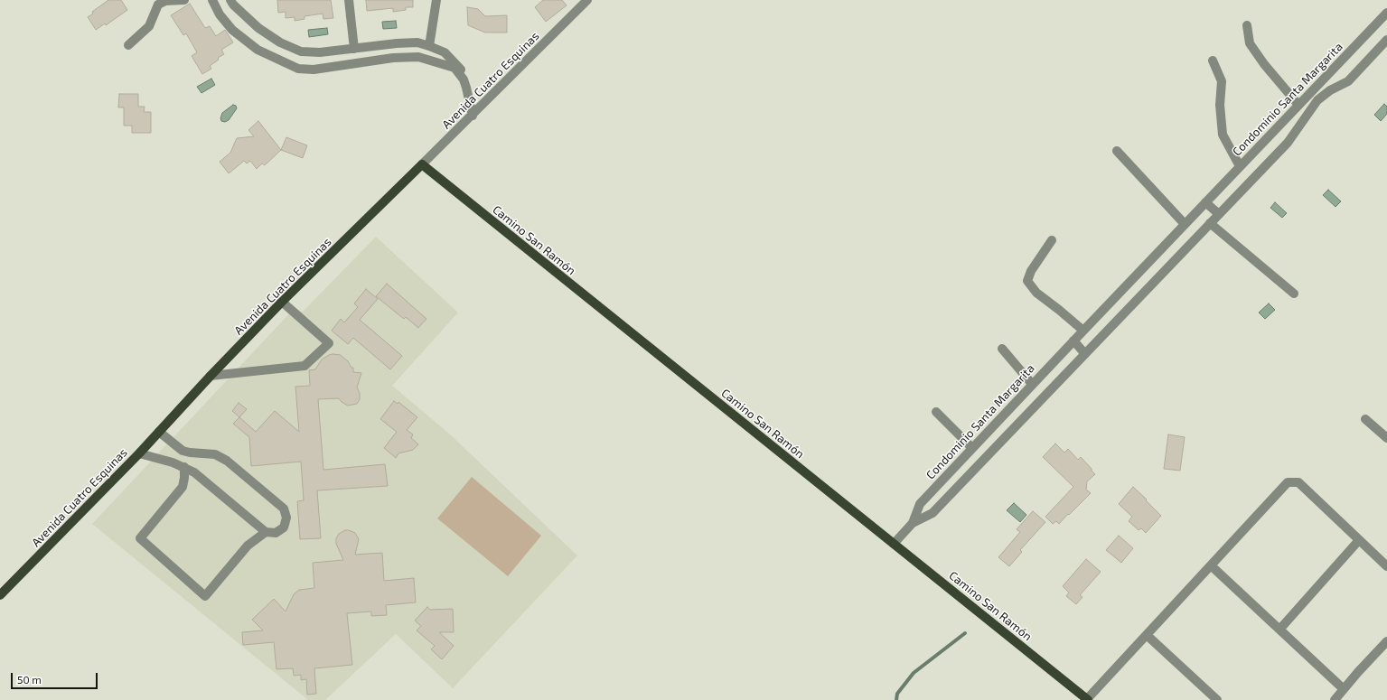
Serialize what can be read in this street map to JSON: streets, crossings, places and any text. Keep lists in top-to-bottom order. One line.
{"streets":{"main road":["Avenida Cuatro Esquinas","Camino San Ramón"],"street":["Condominio Santa Margarita"]},"crossings":[["Avenida Cuatro Esquinas","Camino San Ramón"],["Condominio Santa Margarita","Camino San Ramón"]],"scale_bar":"50 m"}
